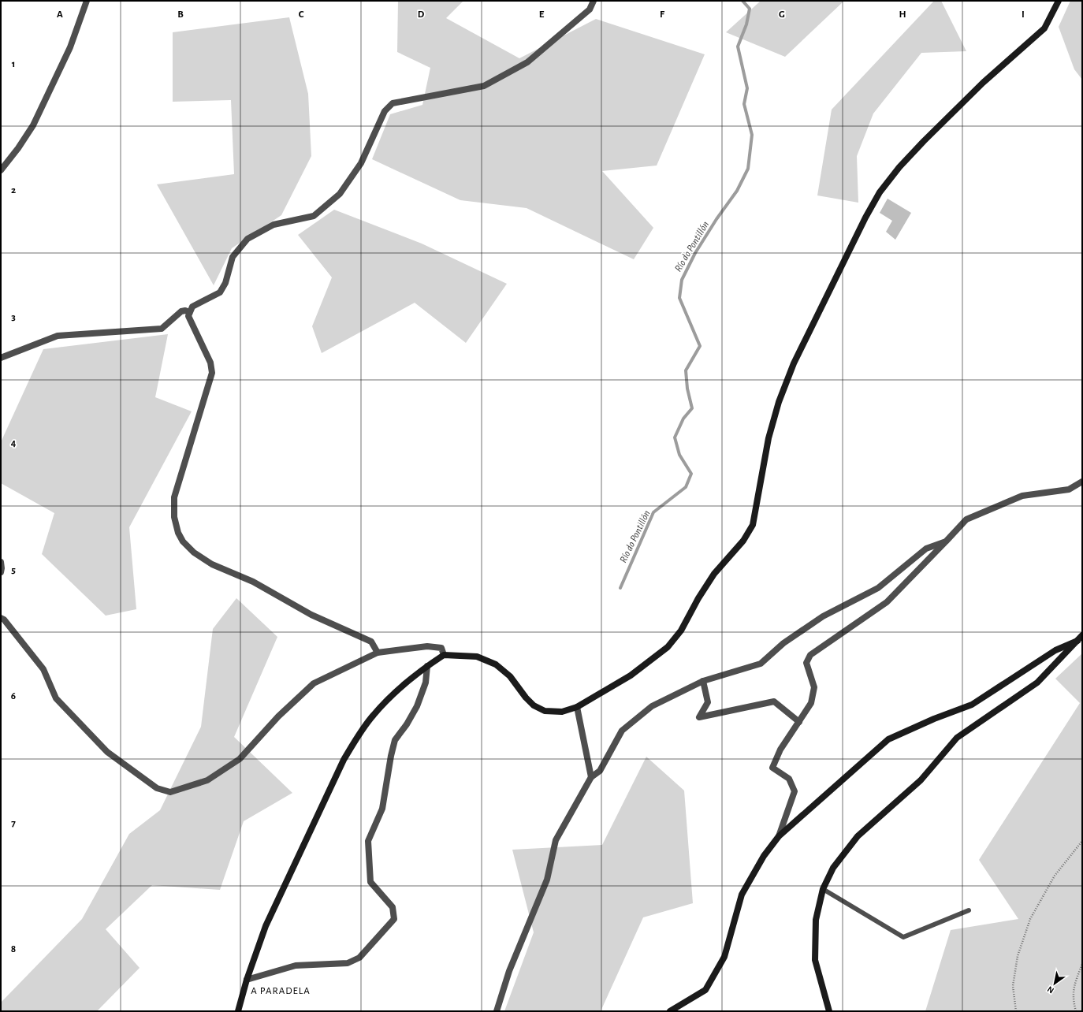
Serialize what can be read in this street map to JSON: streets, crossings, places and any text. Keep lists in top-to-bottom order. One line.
{"districts":["A PARADELA"],"water":["Río do Pontillón"],"north":"bottom left","grid":{"columns":["A","B","C","D","E","F","G","H","I"],"rows":["1","2","3","4","5","6","7","8"]}}
